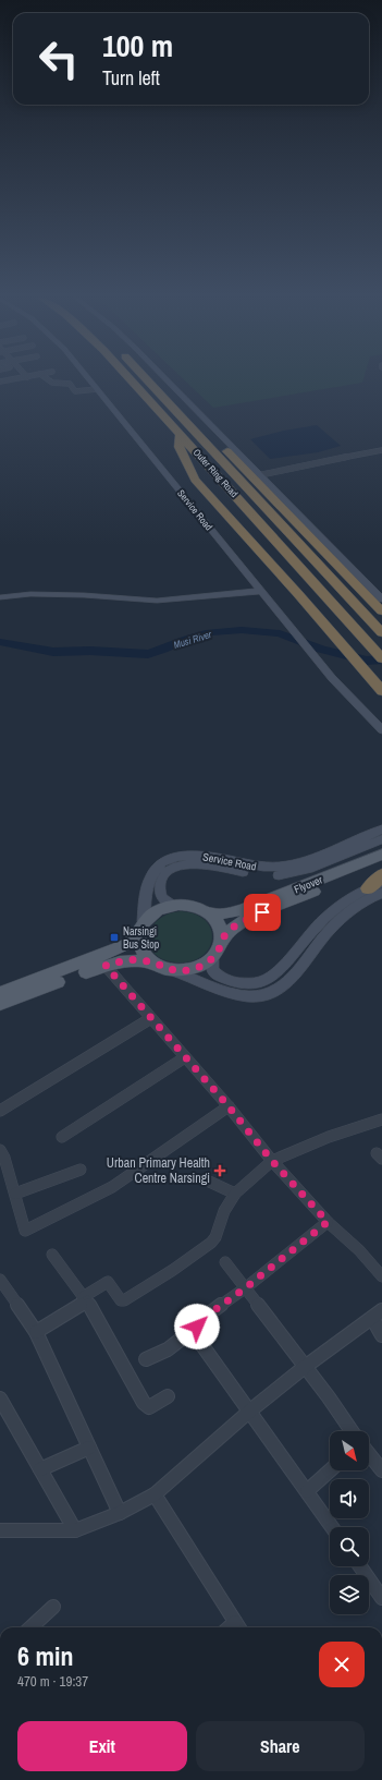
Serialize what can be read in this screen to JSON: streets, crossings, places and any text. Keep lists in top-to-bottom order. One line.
{"streets":{"highway":["Outer Ring Road"],"main road":["Service Road","Flyover"]},"crossings":[["Service Road","Flyover"]],"water":["Musi River"],"places":{"transit":["Narsingi Bus Stop"],"health":["Urban Primary Health Centre Narsingi"]},"north":"bottom right","page":{"turn":["100 m","Turn left"],"heading":["6 min","470 m · 19:37"],"buttons":["Exit","Share"]}}
